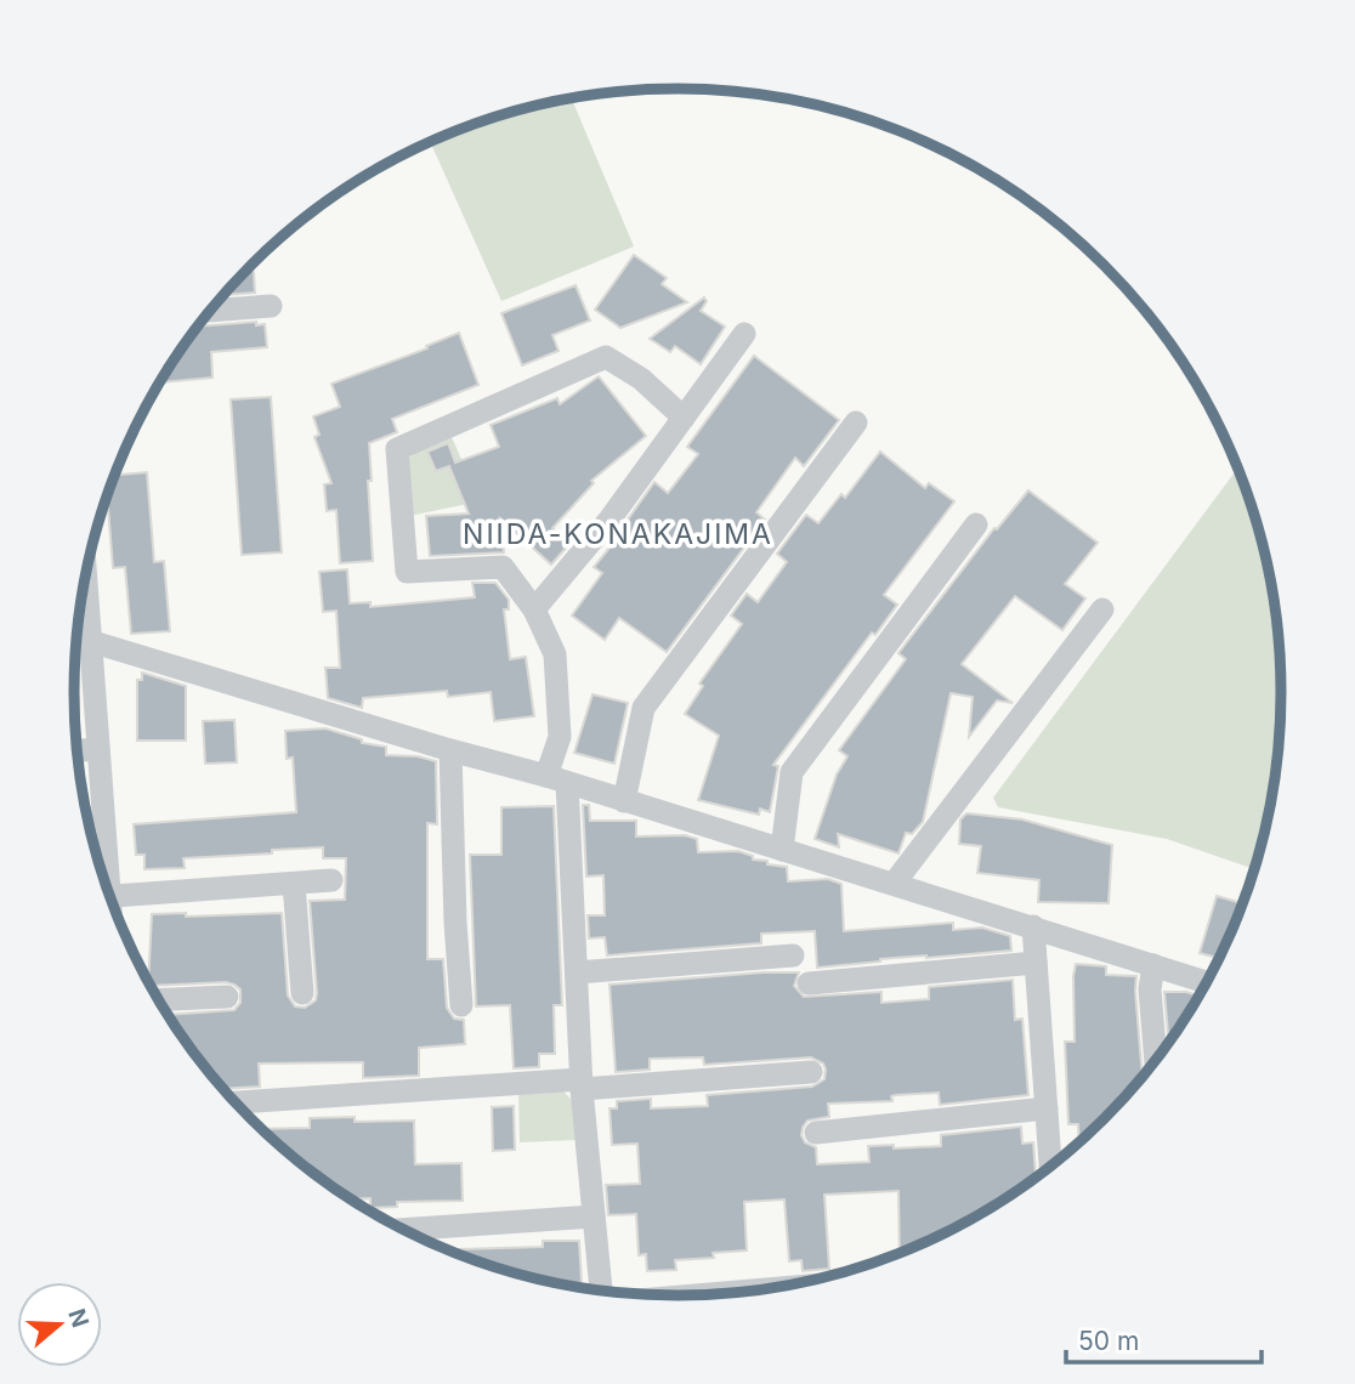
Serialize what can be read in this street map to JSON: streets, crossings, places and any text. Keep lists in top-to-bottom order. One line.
{"districts":["NIIDA-KONAKAJIMA"],"scale_bar":"50 m","north":"right"}
